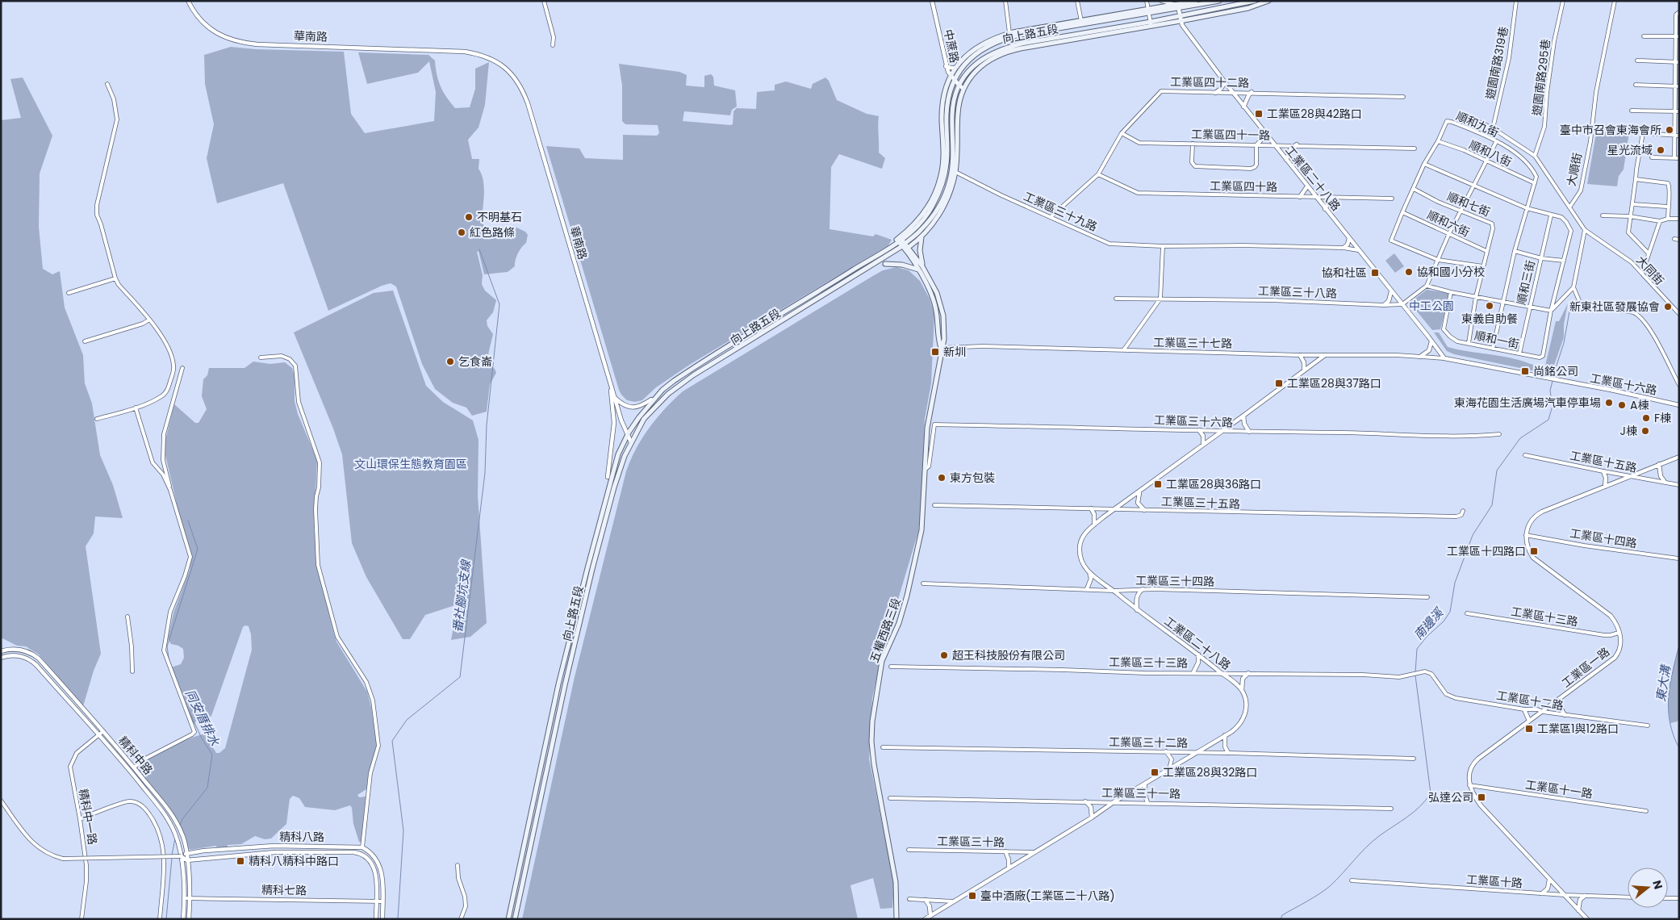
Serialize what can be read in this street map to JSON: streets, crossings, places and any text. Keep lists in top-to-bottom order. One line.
{"streets":{"main road":["向上路五段","五權西路三段"],"street":["華南路","中蔗路","遊園南路319巷","遊園南路295巷","工業區四十二路","順和九街","工業區四十一路","順和八街","大順街","工業區二十八路","工業區四十路","順和七街","工業區三十九路","順和六街","大同街","順和三街","工業區三十八路","順和一街","工業區三十七路","工業區十六路","工業區三十六路","工業區十五路","工業區三十五路","工業區十四路","工業區三十四路","工業區十三路","工業區三十三路","工業區一路","工業區十二路","工業區三十二路","精科中路","工業區十一路","工業區三十一路","精科中一路","精科八路","工業區三十路","工業區十路","精科七路"]},"crossings":[["向上路五段","華南路"],["向上路五段","中蔗路"],["向上路五段","工業區二十八路"],["向上路五段","工業區三十九路"],["向上路五段","五權西路三段"],["工業區四十二路","工業區四十一路"],["工業區四十二路","工業區二十八路"],["工業區四十二路","工業區四十路"],["工業區四十二路","工業區三十九路"],["順和九街","順和八街"],["順和九街","順和七街"],["順和九街","順和六街"],["工業區四十一路","工業區二十八路"],["工業區二十八路","工業區四十路"],["工業區二十八路","工業區三十九路"],["工業區二十八路","工業區三十八路"],["工業區二十八路","工業區三十七路"],["工業區二十八路","工業區十六路"],["工業區二十八路","工業區三十六路"],["工業區二十八路","工業區三十五路"],["工業區二十八路","工業區三十四路"],["工業區二十八路","工業區三十三路"],["順和七街","順和六街"],["順和三街","順和一街"],["工業區三十七路","工業區十六路"],["工業區三十七路","五權西路三段"],["工業區三十六路","五權西路三段"],["工業區十四路","工業區一路"],["工業區十三路","工業區一路"],["工業區三十三路","工業區十二路"],["工業區一路","工業區十二路"],["工業區一路","工業區十一路"],["精科中路","精科中一路"],["精科中路","精科八路"],["精科中路","精科七路"],["精科八路","精科七路"]],"water":["番社腳坑支線","南邊溪","東大溝","同安厝排水"],"parks":["中工公園","文山環保生態教育園區"],"places":{"transit":["工業區28與42路口","協和社區","新圳","尚銘公司","工業區28與37路口","工業區28與36路口","工業區十四路口","工業區1與12路口","工業區28與32路口","弘達公司","精科八精科中路口","臺中酒廠(工業區二十八路)"],"other":["臺中市召會東海會所","星光流域","不明基石","紅色路條","協和國小分校","東義自助餐","新東社區發展協會","乞食崙","東海花園生活廣場汽車停車場","A棟","F棟","J棟","東方包裝","超王科技股份有限公司"]},"north":"right"}
